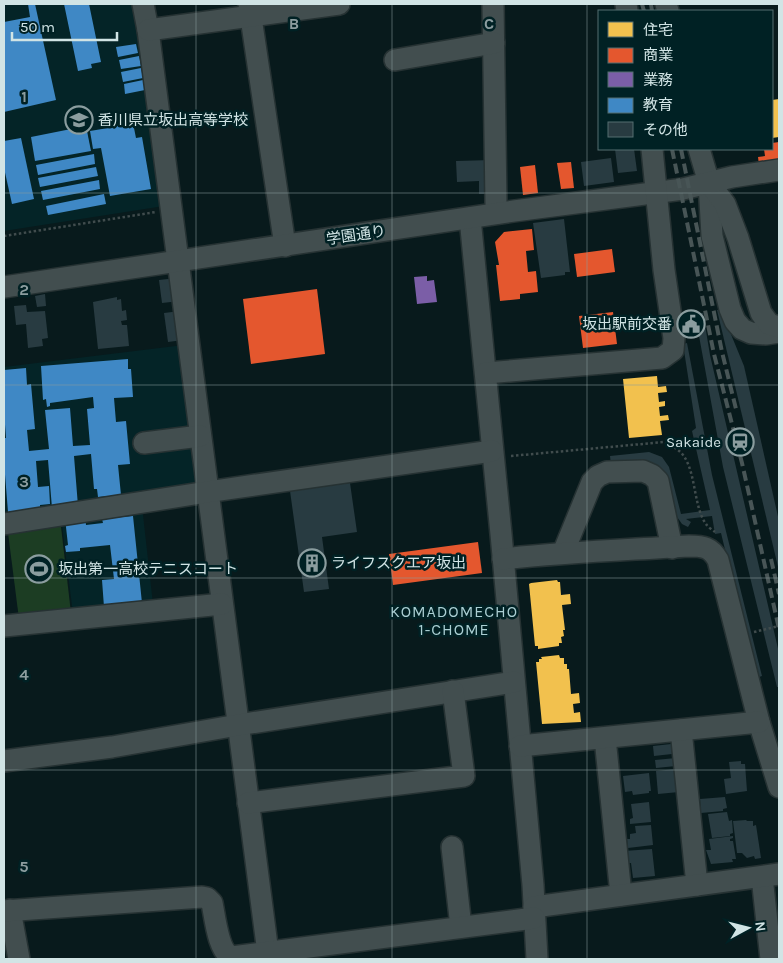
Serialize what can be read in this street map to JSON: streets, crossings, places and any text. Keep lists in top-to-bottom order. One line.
{"streets":{"street":["学園通り"]},"districts":["KOMADOMECHO 1-CHOME"],"places":{"school or university":["香川県立坂出高等学校"],"public building":["坂出駅前交番"],"station":["Sakaide"],"building":["ライフスクエア坂出"],"sports":["坂出第一高校テニスコート"]},"legend":["住宅","商業","業務","教育","その他"],"scale_bar":"50 m","north":"right","grid":{"columns":["B","C"],"rows":["1","2","3","4","5"]}}
